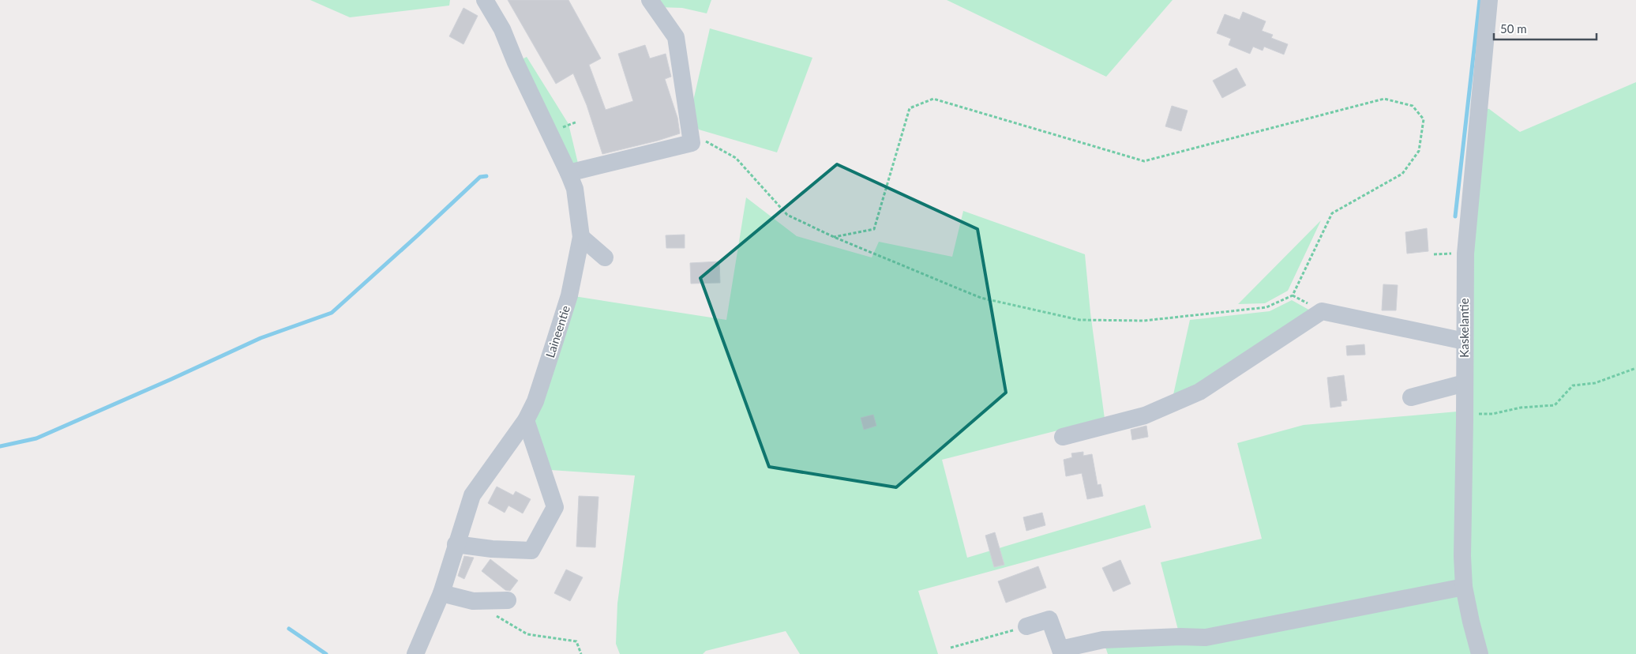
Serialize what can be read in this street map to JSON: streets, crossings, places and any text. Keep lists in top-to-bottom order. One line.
{"streets":{"street":["Kaskelantie","Laineentie"]},"scale_bar":"50 m"}
